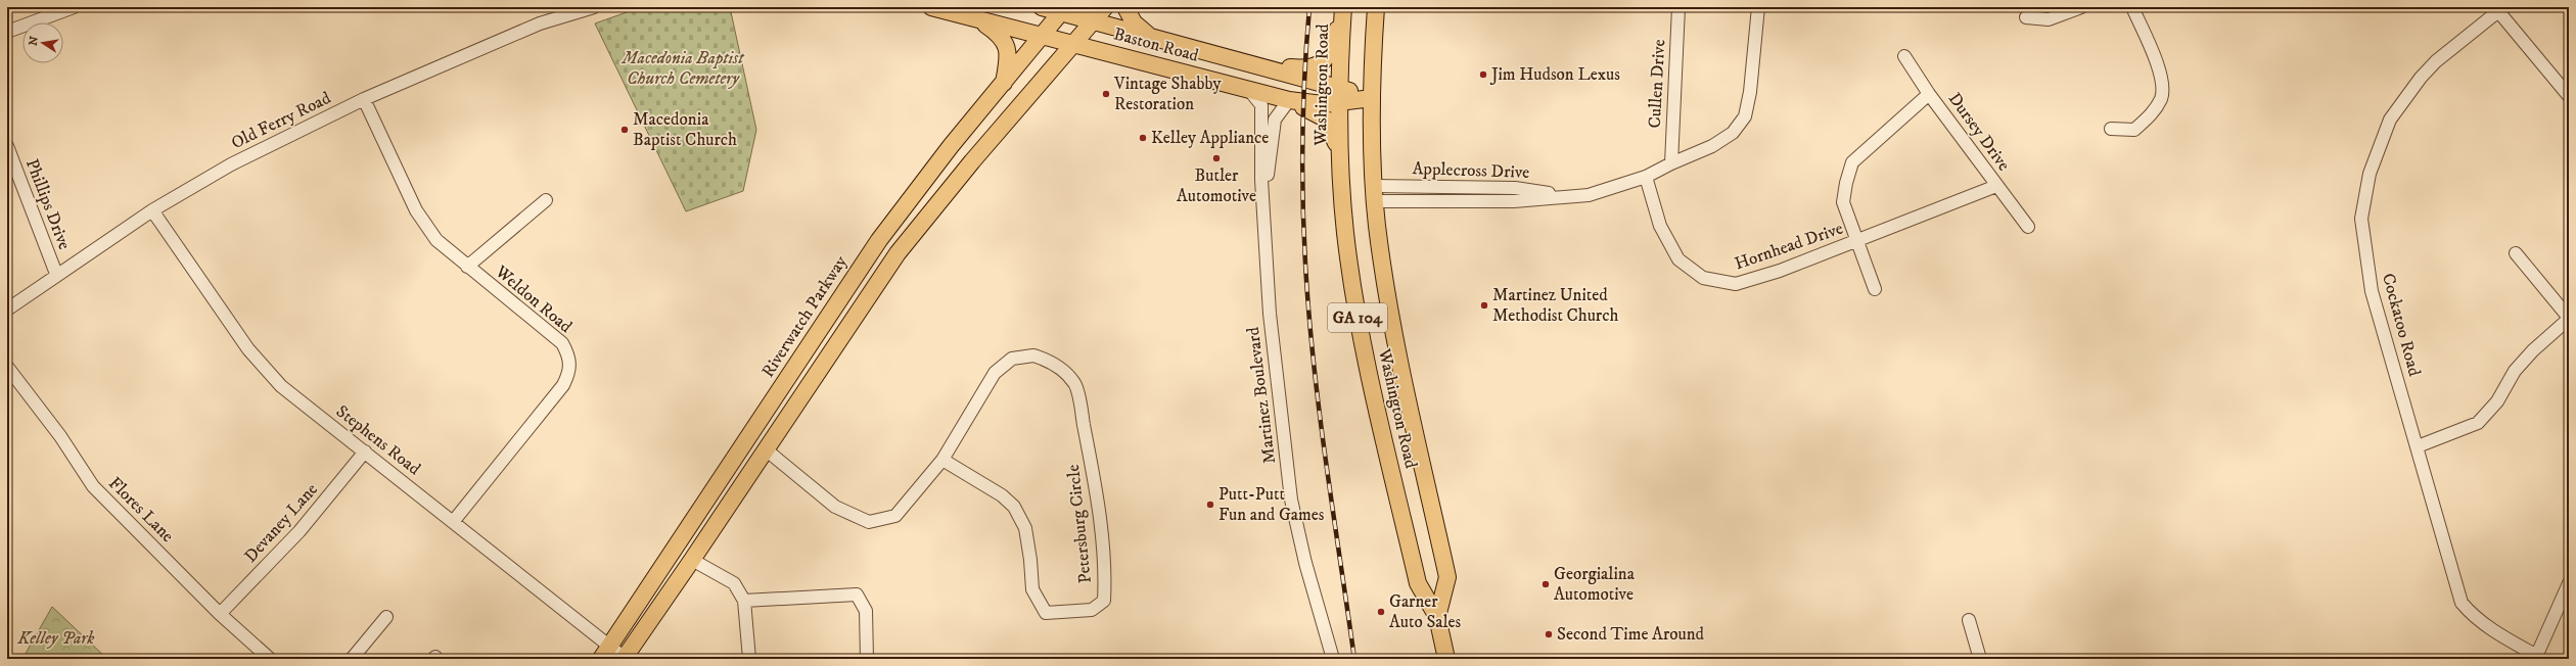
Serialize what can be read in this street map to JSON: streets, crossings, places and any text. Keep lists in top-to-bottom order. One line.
{"streets":{"main road":["Baston Road","Washington Road","Riverwatch Parkway","GA 104"],"street":["Cullen Drive","Old Ferry Road","Dursey Drive","Applecross Drive","Phillips Drive","Hornhead Drive","Weldon Road","Cockatoo Road","Martinez Boulevard","Stephens Road","Flores Lane","Devaney Lane","Petersburg Circle"]},"crossings":[["Baston Road","Washington Road"],["Baston Road","Riverwatch Parkway"],["Baston Road","Martinez Boulevard"],["Cullen Drive","Applecross Drive"],["Washington Road","Applecross Drive"],["Old Ferry Road","Phillips Drive"],["Old Ferry Road","Weldon Road"],["Old Ferry Road","Stephens Road"],["Dursey Drive","Hornhead Drive"],["Applecross Drive","Hornhead Drive"],["Weldon Road","Stephens Road"],["Riverwatch Parkway","Stephens Road"],["Stephens Road","Devaney Lane"],["Flores Lane","Devaney Lane"]],"parks":["Macedonia Baptist Church Cemetery","Kelley Park"],"places":["Jim Hudson Lexus","Vintage Shabby Restoration","Macedonia Baptist Church","Kelley Appliance","Butler Automotive","Martinez United Methodist Church","Putt-Putt Fun and Games","Georgialina Automotive","Garner Auto Sales","Second Time Around"],"north":"left"}
